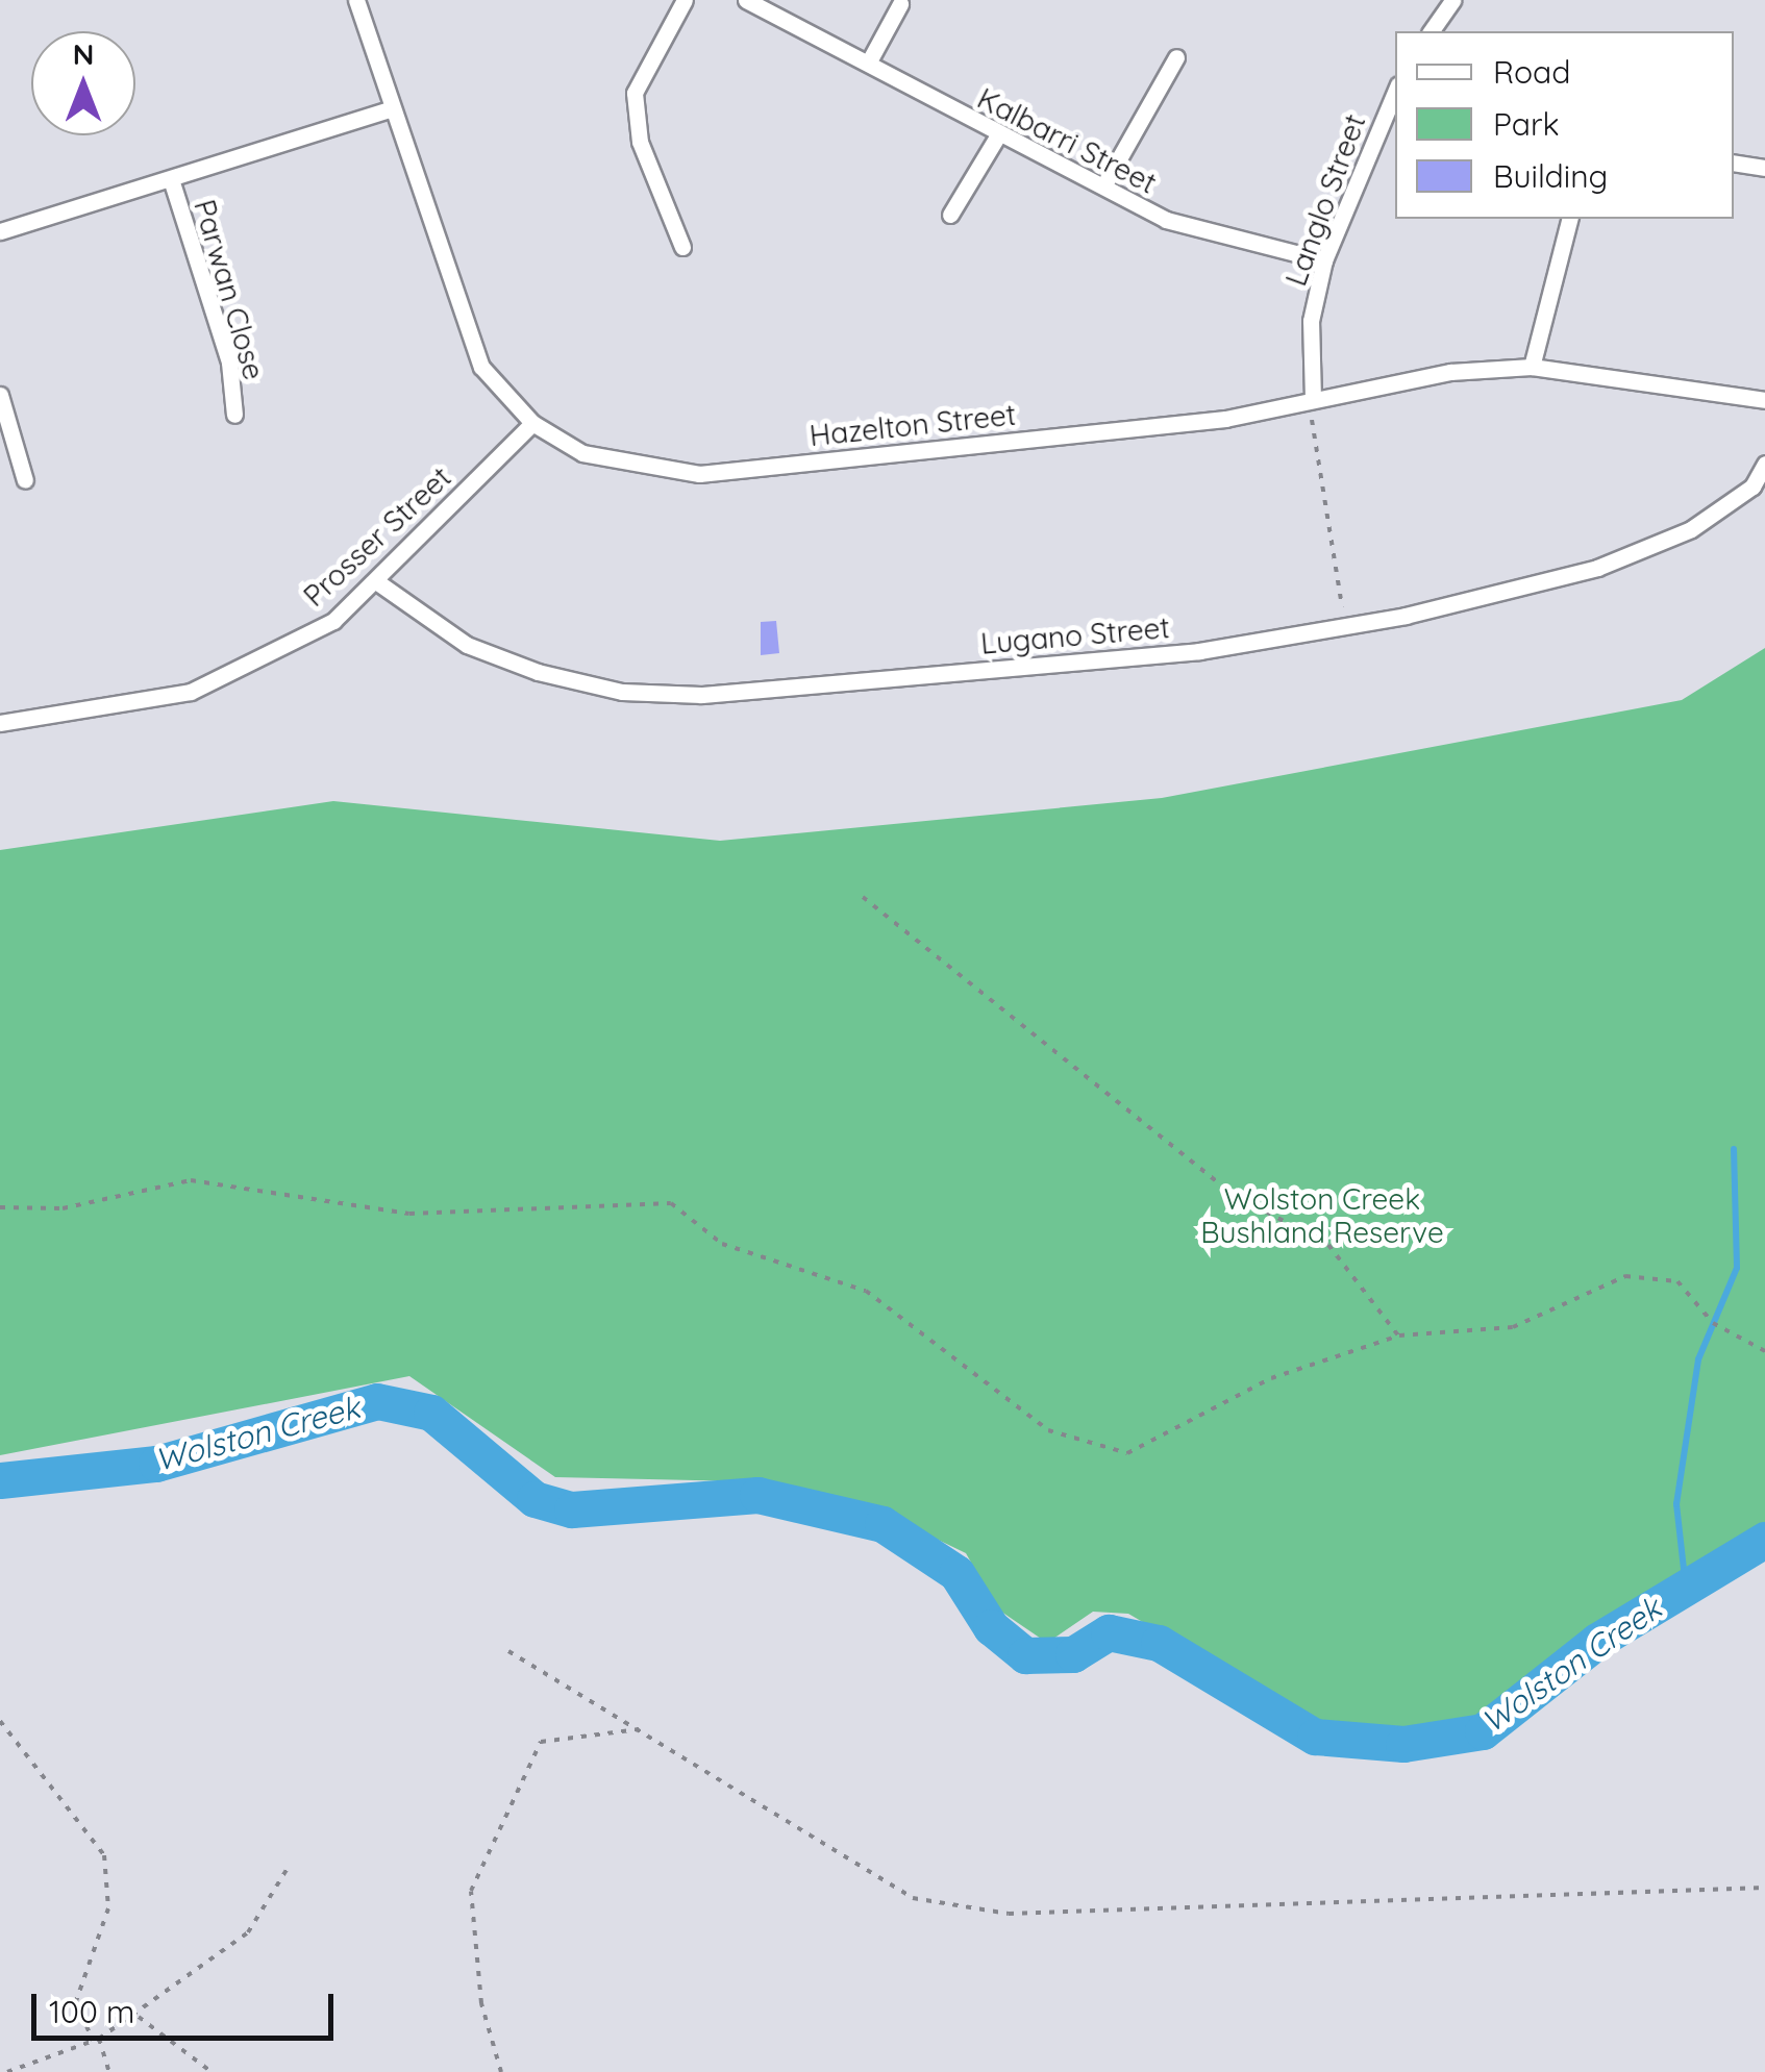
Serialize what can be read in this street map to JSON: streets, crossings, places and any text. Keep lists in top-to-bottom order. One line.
{"streets":{"street":["Kalbarri Street","Langlo Street","Parwan Close","Hazelton Street","Prosser Street","Lugano Street"]},"crossings":[["Kalbarri Street","Langlo Street"],["Langlo Street","Hazelton Street"],["Hazelton Street","Prosser Street"],["Prosser Street","Lugano Street"]],"water":["Wolston Creek"],"parks":["Wolston Creek Bushland Reserve"],"legend":["Road","Park","Building"],"scale_bar":"100 m","north":"top"}
